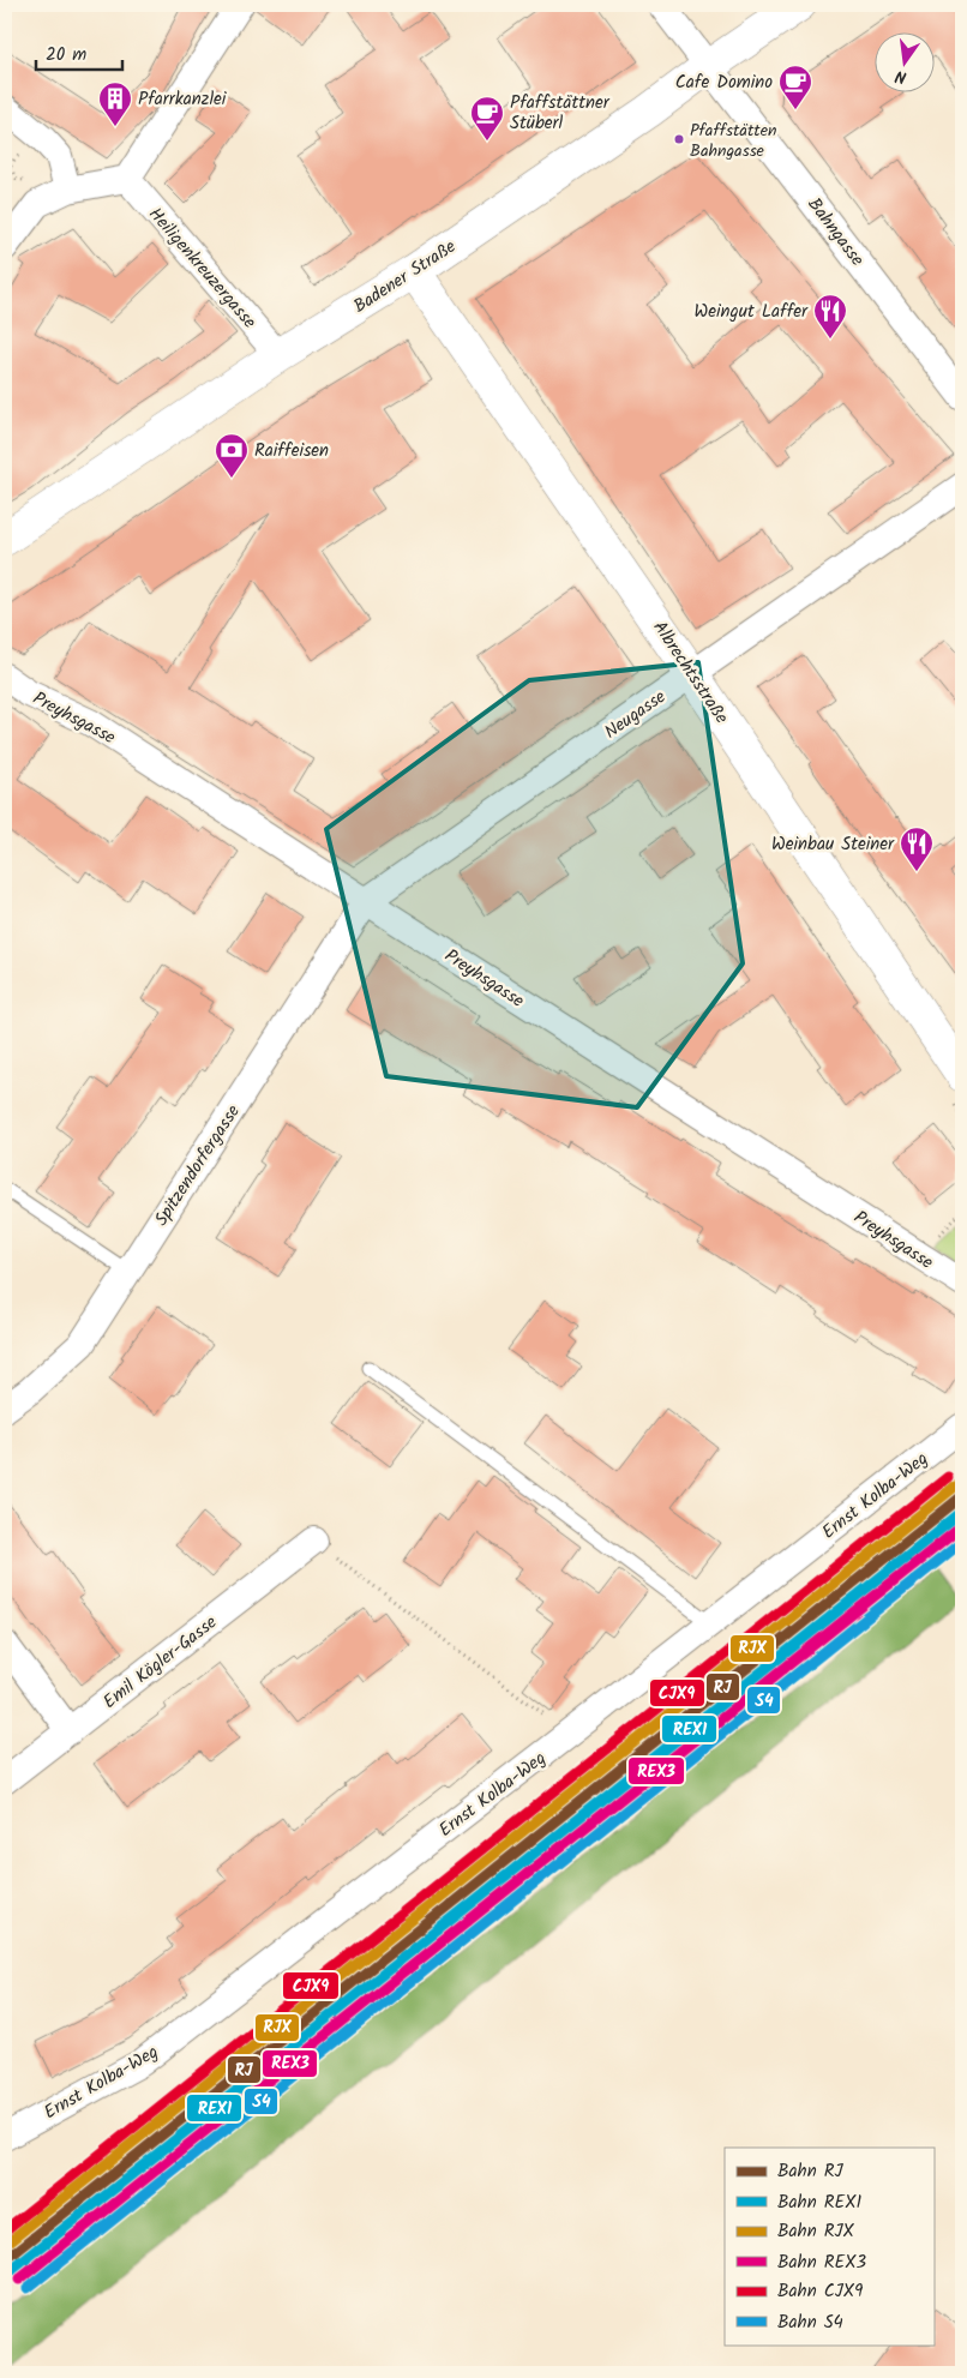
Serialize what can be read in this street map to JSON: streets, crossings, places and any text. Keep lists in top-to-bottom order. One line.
{"streets":{"street":["Bahngasse","Heiligenkreuzergasse","Badener Straße","Albrechtsstraße","Neugasse","Preyhsgasse","Spitzendorfergasse","Ernst Kolba-Weg","Emil Kögler-Gasse"]},"crossings":[["Bahngasse","Badener Straße"],["Heiligenkreuzergasse","Badener Straße"],["Badener Straße","Albrechtsstraße"],["Albrechtsstraße","Neugasse"],["Neugasse","Preyhsgasse"],["Neugasse","Spitzendorfergasse"],["Preyhsgasse","Spitzendorfergasse"]],"places":{"cafe":["Cafe Domino","Pfaffstättner Stüberl"],"building":["Pfarrkanzlei"],"other":["Pfaffstätten Bahngasse"],"restaurant":["Weingut Laffer","Weinbau Steiner"],"bank":["Raiffeisen"]},"lines":["rail line CJX9","rail line RJX","rail line RJ","rail line REX1","rail line REX3","rail line S4"],"legend":["Bahn RJ","Bahn REX1","Bahn RJX","Bahn REX3","Bahn CJX9","Bahn S4"],"scale_bar":"20 m","north":"bottom"}
